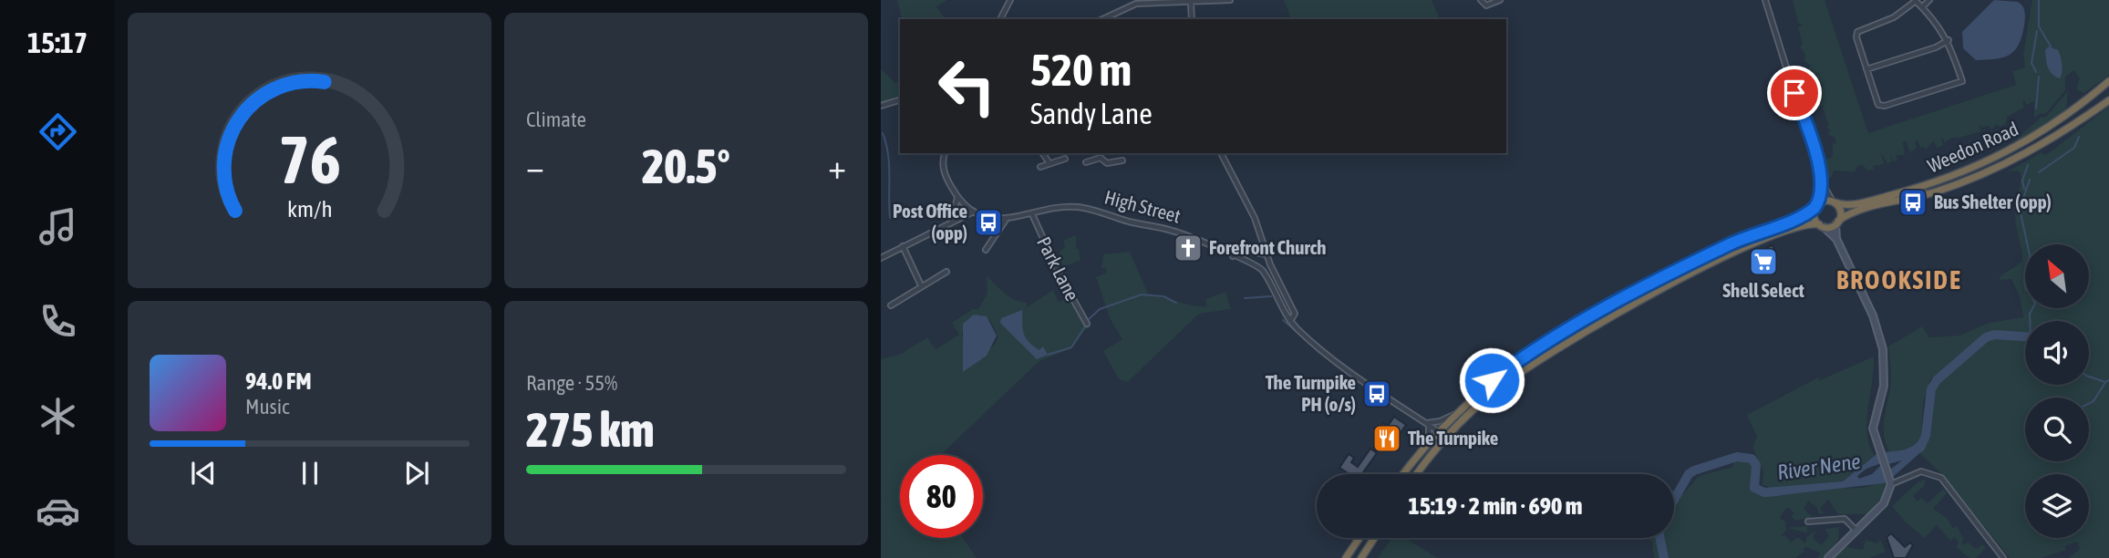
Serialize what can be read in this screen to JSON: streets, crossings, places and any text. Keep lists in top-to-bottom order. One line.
{"streets":{"highway":["Weedon Road"],"street":["High Street","Park Lane"]},"crossings":[["High Street","Park Lane"]],"districts":["BROOKSIDE"],"water":["River Nene"],"places":{"bus stop":["Bus Shelter (opp)","Post Office (opp)","The Turnpike PH (o/s)"],"church":["Forefront Church"],"supermarket":["Shell Select"],"restaurant":["The Turnpike"]},"north":"top left","page":{"tabs":"15:17","tile":["Climate",["Range · 55%","275 km"]],"turn":["520 m","Sandy Lane"],"heat":["−","20.5°","+"],"song":["94.0 FM","Music"],"limit":"80","trip":"15:19 · 2 min · 690 m","gauge":["76","km/h"]}}
